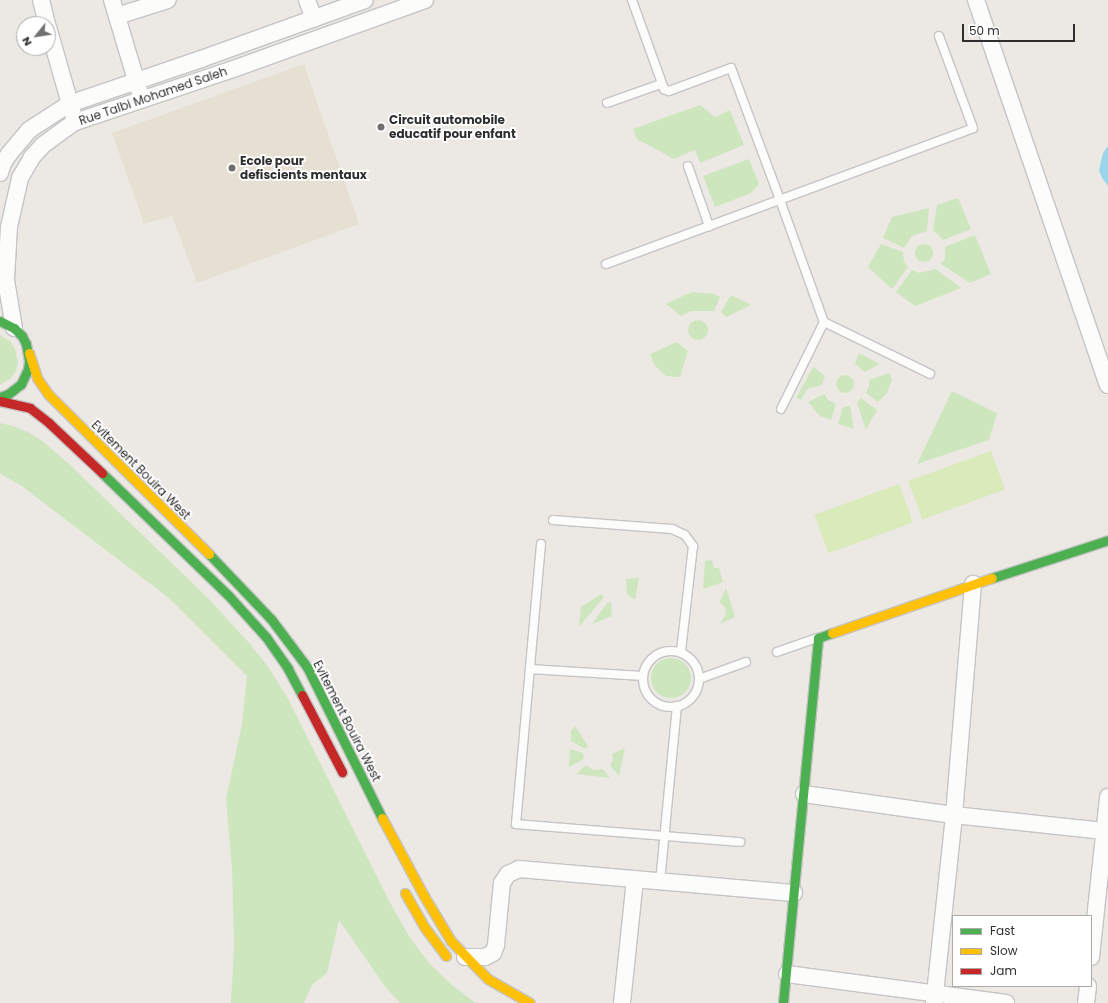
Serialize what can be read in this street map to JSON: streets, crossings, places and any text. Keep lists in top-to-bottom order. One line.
{"streets":{"main road":["Evitement Bouira West"],"street":["Rue Talbi Mohamed Saleh"]},"crossings":[["Rue Talbi Mohamed Saleh","Evitement Bouira West"]],"places":["Circuit automobile educatif pour enfant","Ecole pour defiscients mentaux"],"legend":["Fast","Slow","Jam"],"scale_bar":"50 m","north":"bottom left"}
